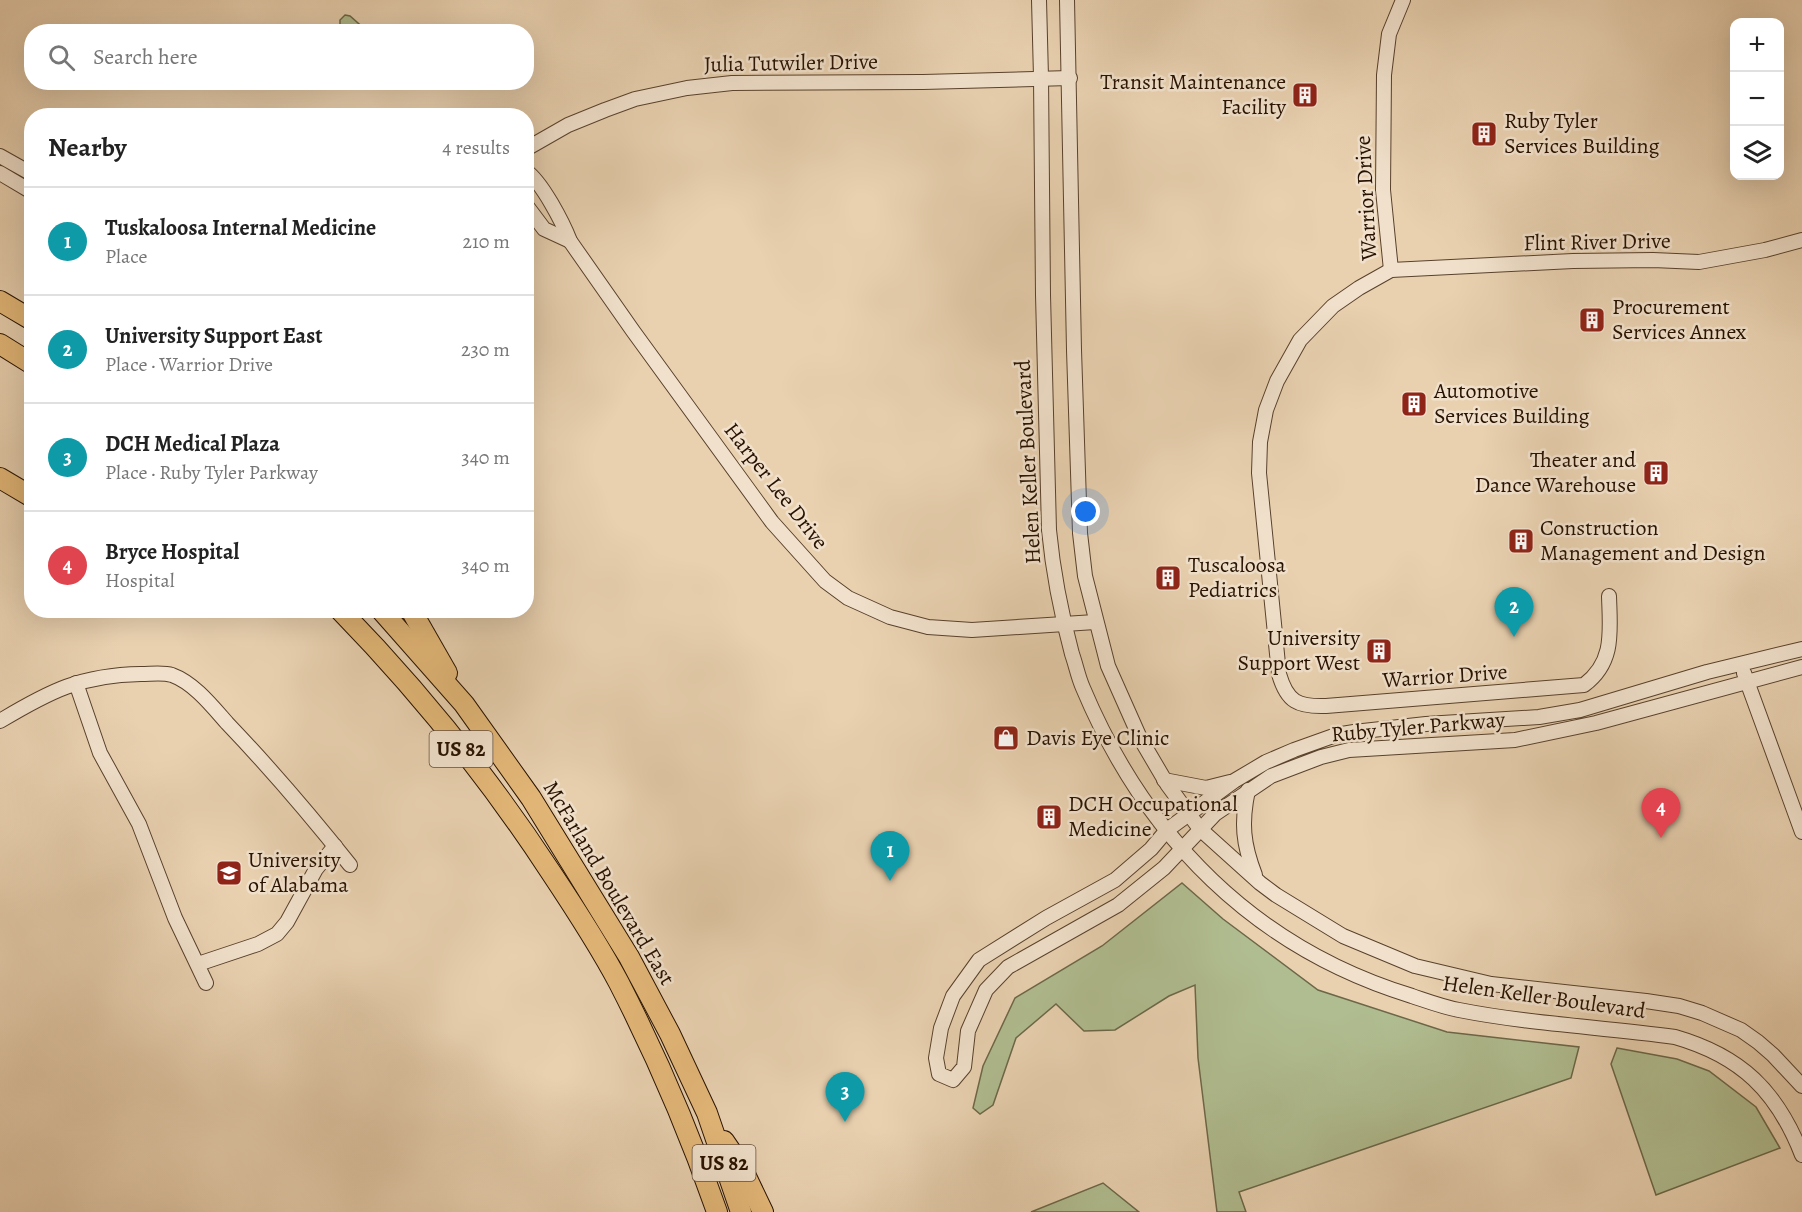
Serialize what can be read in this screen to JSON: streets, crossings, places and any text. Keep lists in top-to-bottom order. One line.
{"streets":{"highway":["US 82","McFarland Boulevard East"],"street":["Julia Tutwiler Drive","Warrior Drive","Flint River Drive","Helen Keller Boulevard","Harper Lee Drive","Ruby Tyler Parkway"]},"crossings":[["Julia Tutwiler Drive","Helen Keller Boulevard"],["Warrior Drive","Flint River Drive"],["Helen Keller Boulevard","Harper Lee Drive"],["Helen Keller Boulevard","Ruby Tyler Parkway"]],"places":{"building":["Transit Maintenance Facility","Ruby Tyler Services Building","Procurement Services Annex","Automotive Services Building","Theater and Dance Warehouse","Construction Management and Design","Tuscaloosa Pediatrics","University Support West","DCH Occupational Medicine"],"shop":["Davis Eye Clinic"],"school or university":["University of Alabama"]},"page":{"map_buttons":["+","−"],"search":"Search here","heading":["Nearby","4 results"],"list":[{"mark":"1","name":"Tuskaloosa Internal Medicine","note":"Place","value":"210 m"},{"mark":"2","name":"University Support East","note":"Place · Warrior Drive","value":"230 m"},{"mark":"3","name":"DCH Medical Plaza","note":"Place · Ruby Tyler Parkway","value":"340 m"},{"mark":"4","name":"Bryce Hospital","note":"Hospital","value":"340 m"}],"pins":["2","4","1","3"]}}
